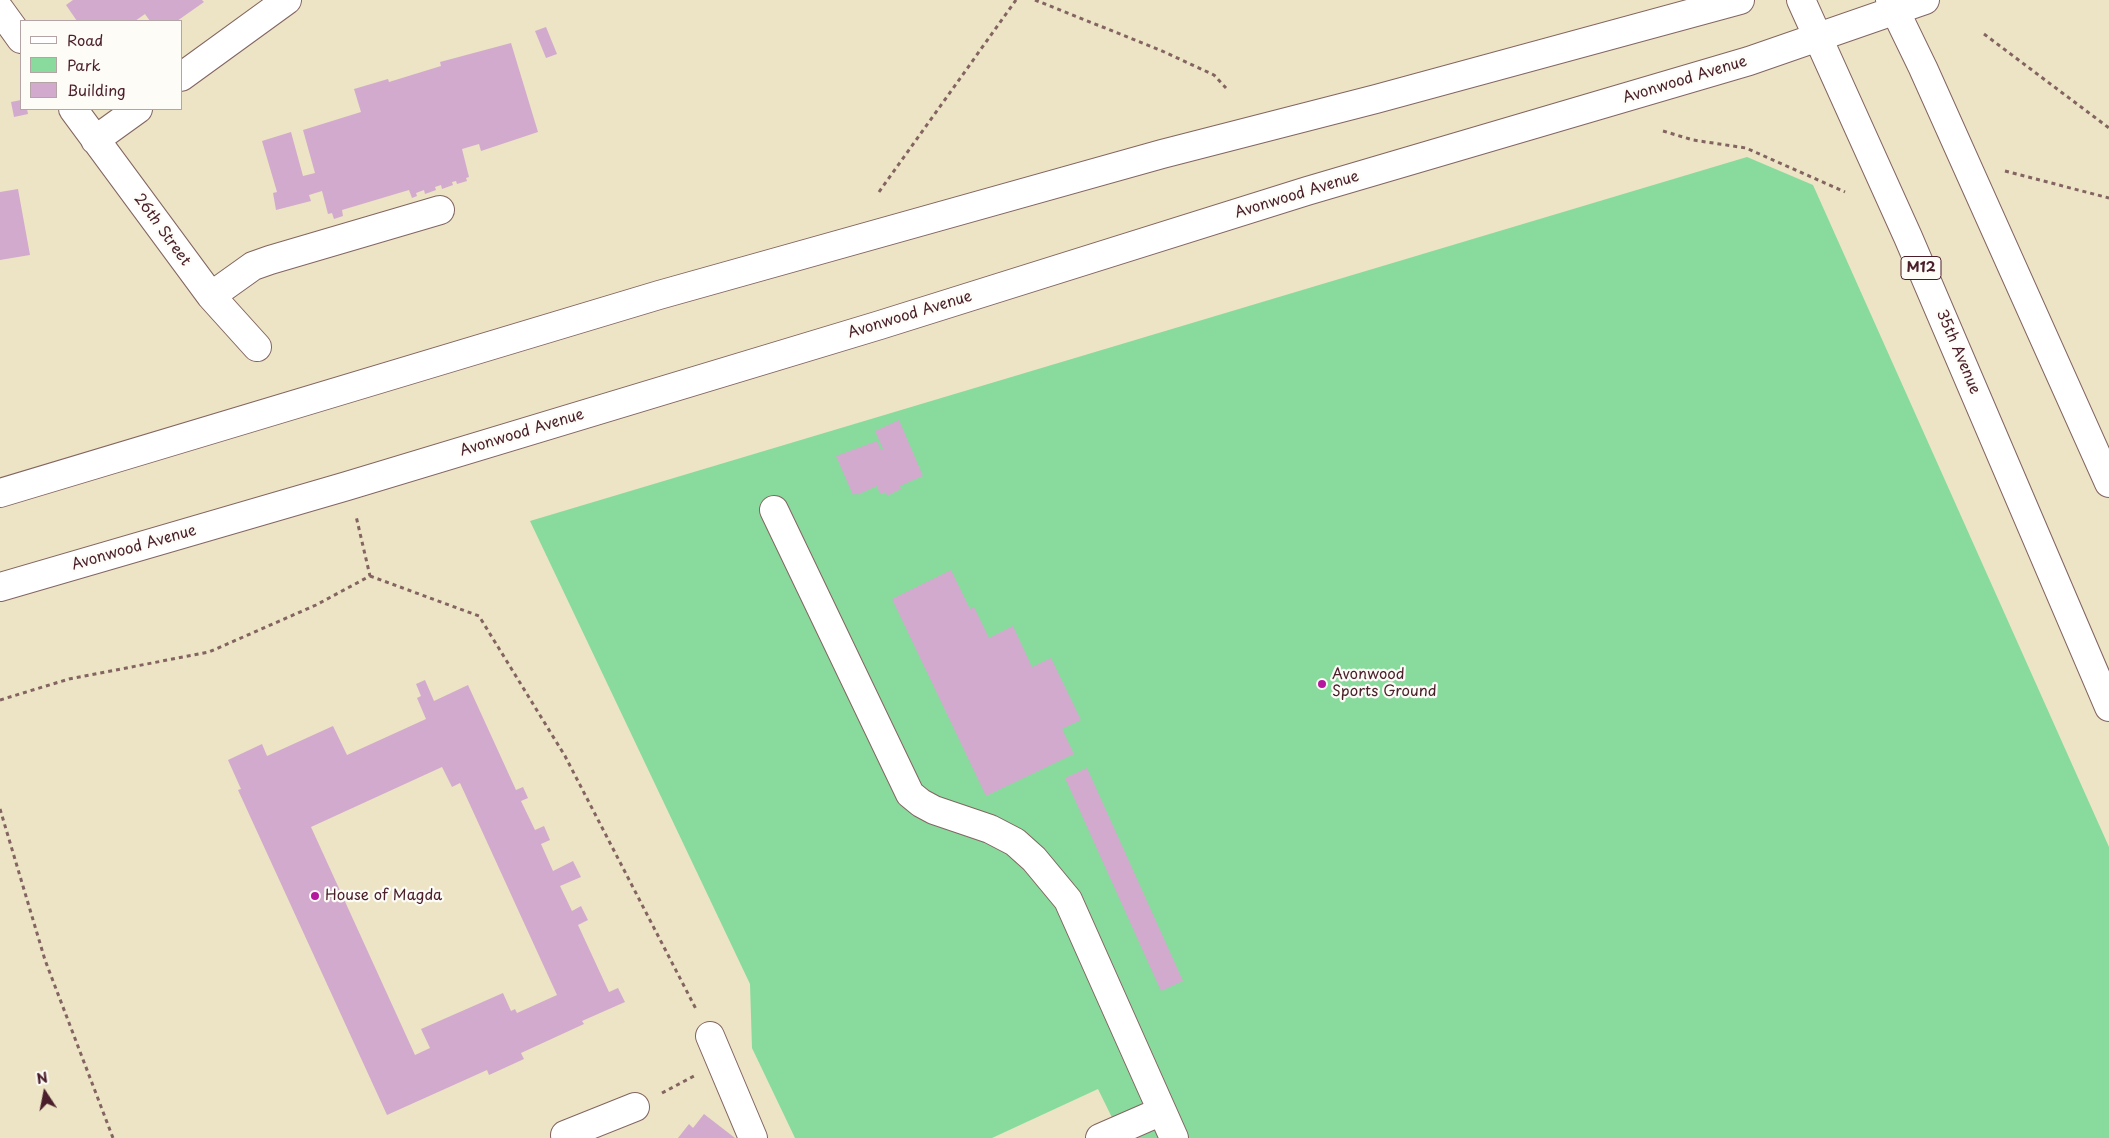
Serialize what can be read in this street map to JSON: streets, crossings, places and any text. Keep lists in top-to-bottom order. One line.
{"streets":{"main road":["Avonwood Avenue","26th Street","M12","35th Avenue"]},"crossings":[["Avonwood Avenue","35th Avenue"]],"places":["Avonwood Sports Ground","House of Magda"],"legend":["Road","Park","Building"],"north":"top"}
